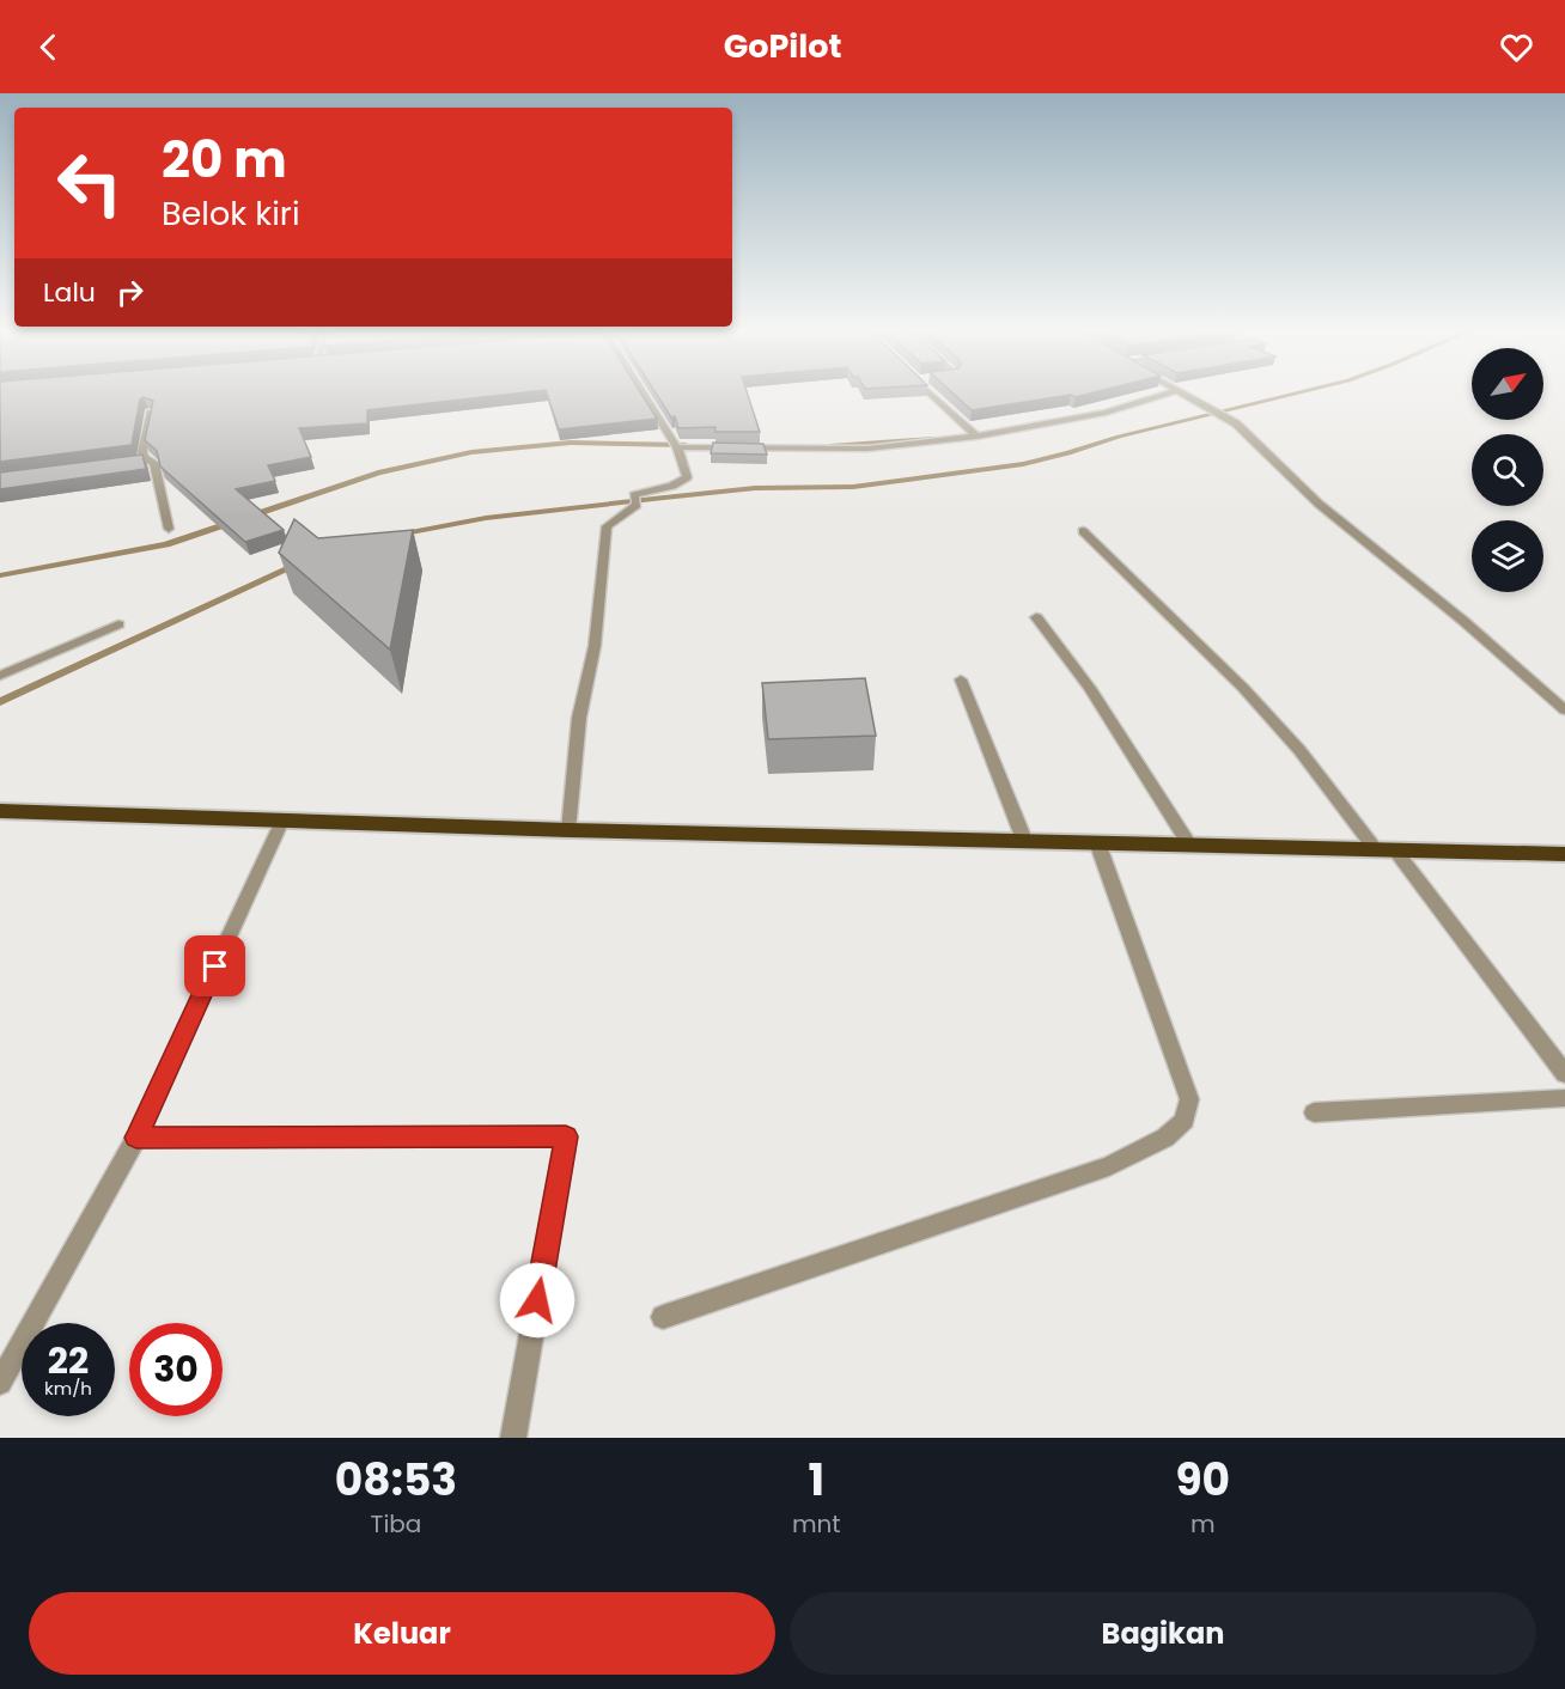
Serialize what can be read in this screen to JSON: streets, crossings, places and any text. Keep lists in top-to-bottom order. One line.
{"north":"top right","page":{"header":"GoPilot","turn":["20 m","Belok kiri"],"then":"Lalu","speed":"22 km/h","limit":"30","eta":["08:53","Tiba","1","mnt","90","m"],"buttons":["Keluar","Bagikan"]}}
